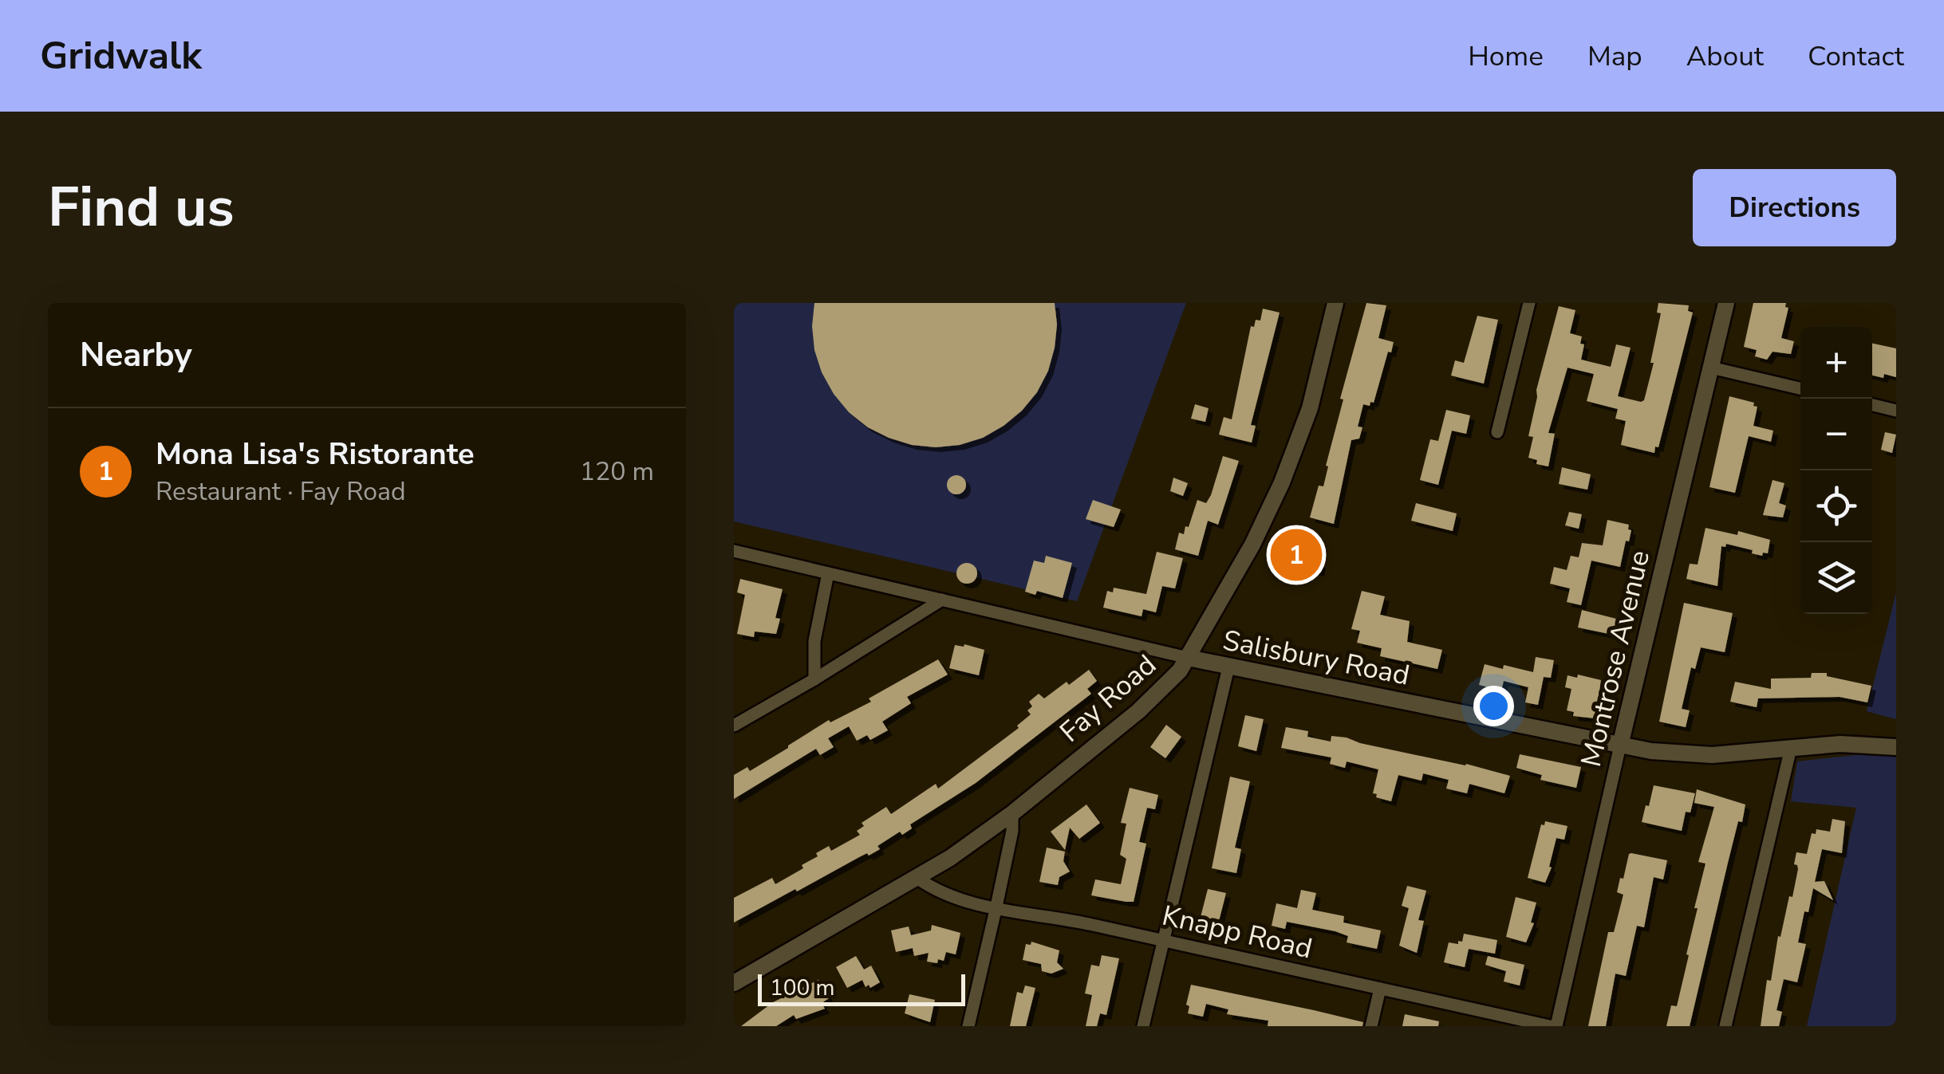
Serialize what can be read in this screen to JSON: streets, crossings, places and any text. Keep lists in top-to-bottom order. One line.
{"streets":{"street":["Salisbury Road","Montrose Avenue","Fay Road","Knapp Road"]},"crossings":[["Salisbury Road","Montrose Avenue"],["Salisbury Road","Fay Road"],["Fay Road","Knapp Road"]],"scale_bar":"100 m","page":{"header":"Gridwalk","nav":["Home","Map","About","Contact"],"title":"Find us","buttons":"Directions","heading":"Nearby","map_buttons":["+","−"],"list":[{"mark":"1","name":"Mona Lisa's Ristorante","note":"Restaurant · Fay Road","value":"120 m"}],"pins":"1","scale":"100 m"}}
